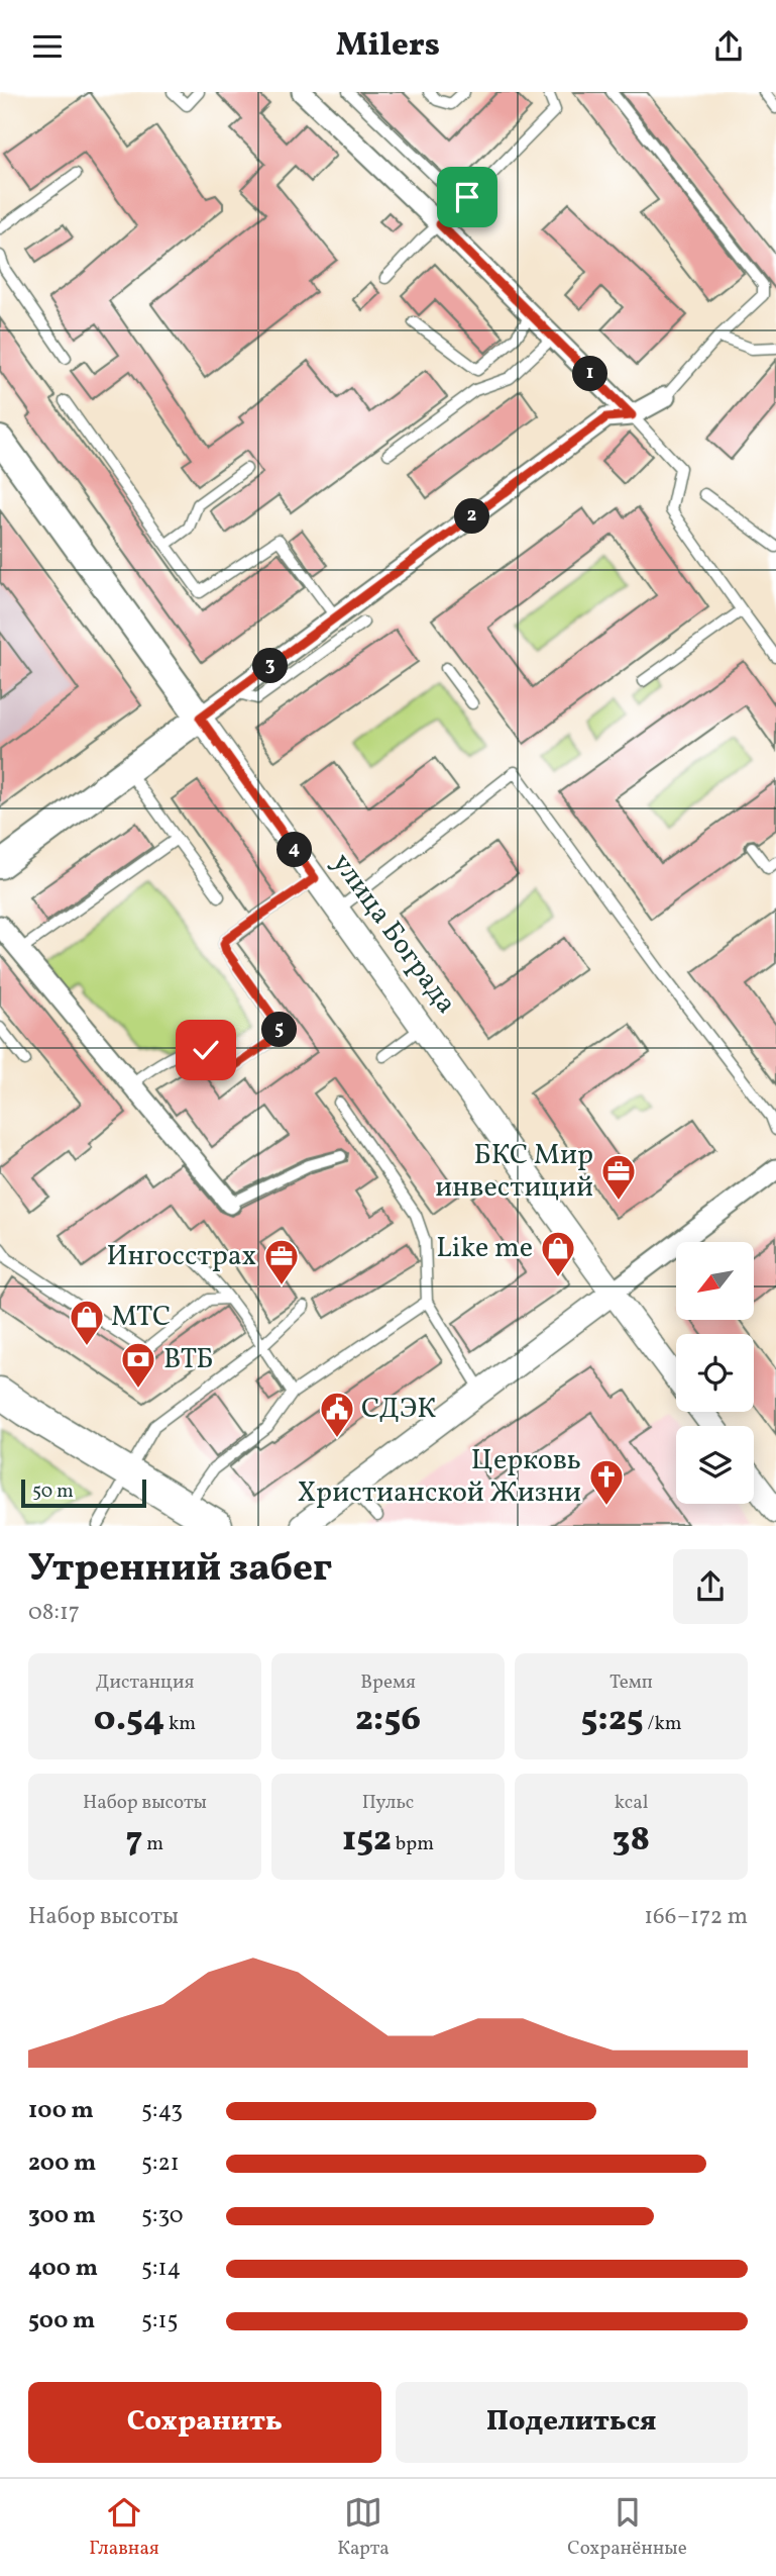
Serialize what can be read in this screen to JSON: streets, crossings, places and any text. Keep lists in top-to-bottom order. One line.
{"streets":{"main road":["улица Бограда"]},"places":{"office":["БКС Мир инвестиций","Ингосстрах"],"shop":["Like me","МТС"],"bank":["ВТБ"],"public building":["СДЭК"],"church":["Церковь Христианской Жизни"]},"scale_bar":"50 m","north":"bottom left","page":{"header":"Milers","pins":["1","2","3","4","5"],"scale":"50 m","heading":["Утренний забег","08:17"],"stats":[["Дистанция","0.54 km"],["Время","2:56"],["Темп","5:25 /km"],["Набор высоты","7 m"],["Пульс","152 bpm"],["kcal","38"]],"chart":["Набор высоты","166–172 m"],"list":[{"name":"100 m","note":"5:43"},{"name":"200 m","note":"5:21"},{"name":"300 m","note":"5:30"},{"name":"400 m","note":"5:14"},{"name":"500 m","note":"5:15"}],"buttons":["Сохранить","Поделиться"],"tabs":["Главная","Карта","Сохранённые"]}}
